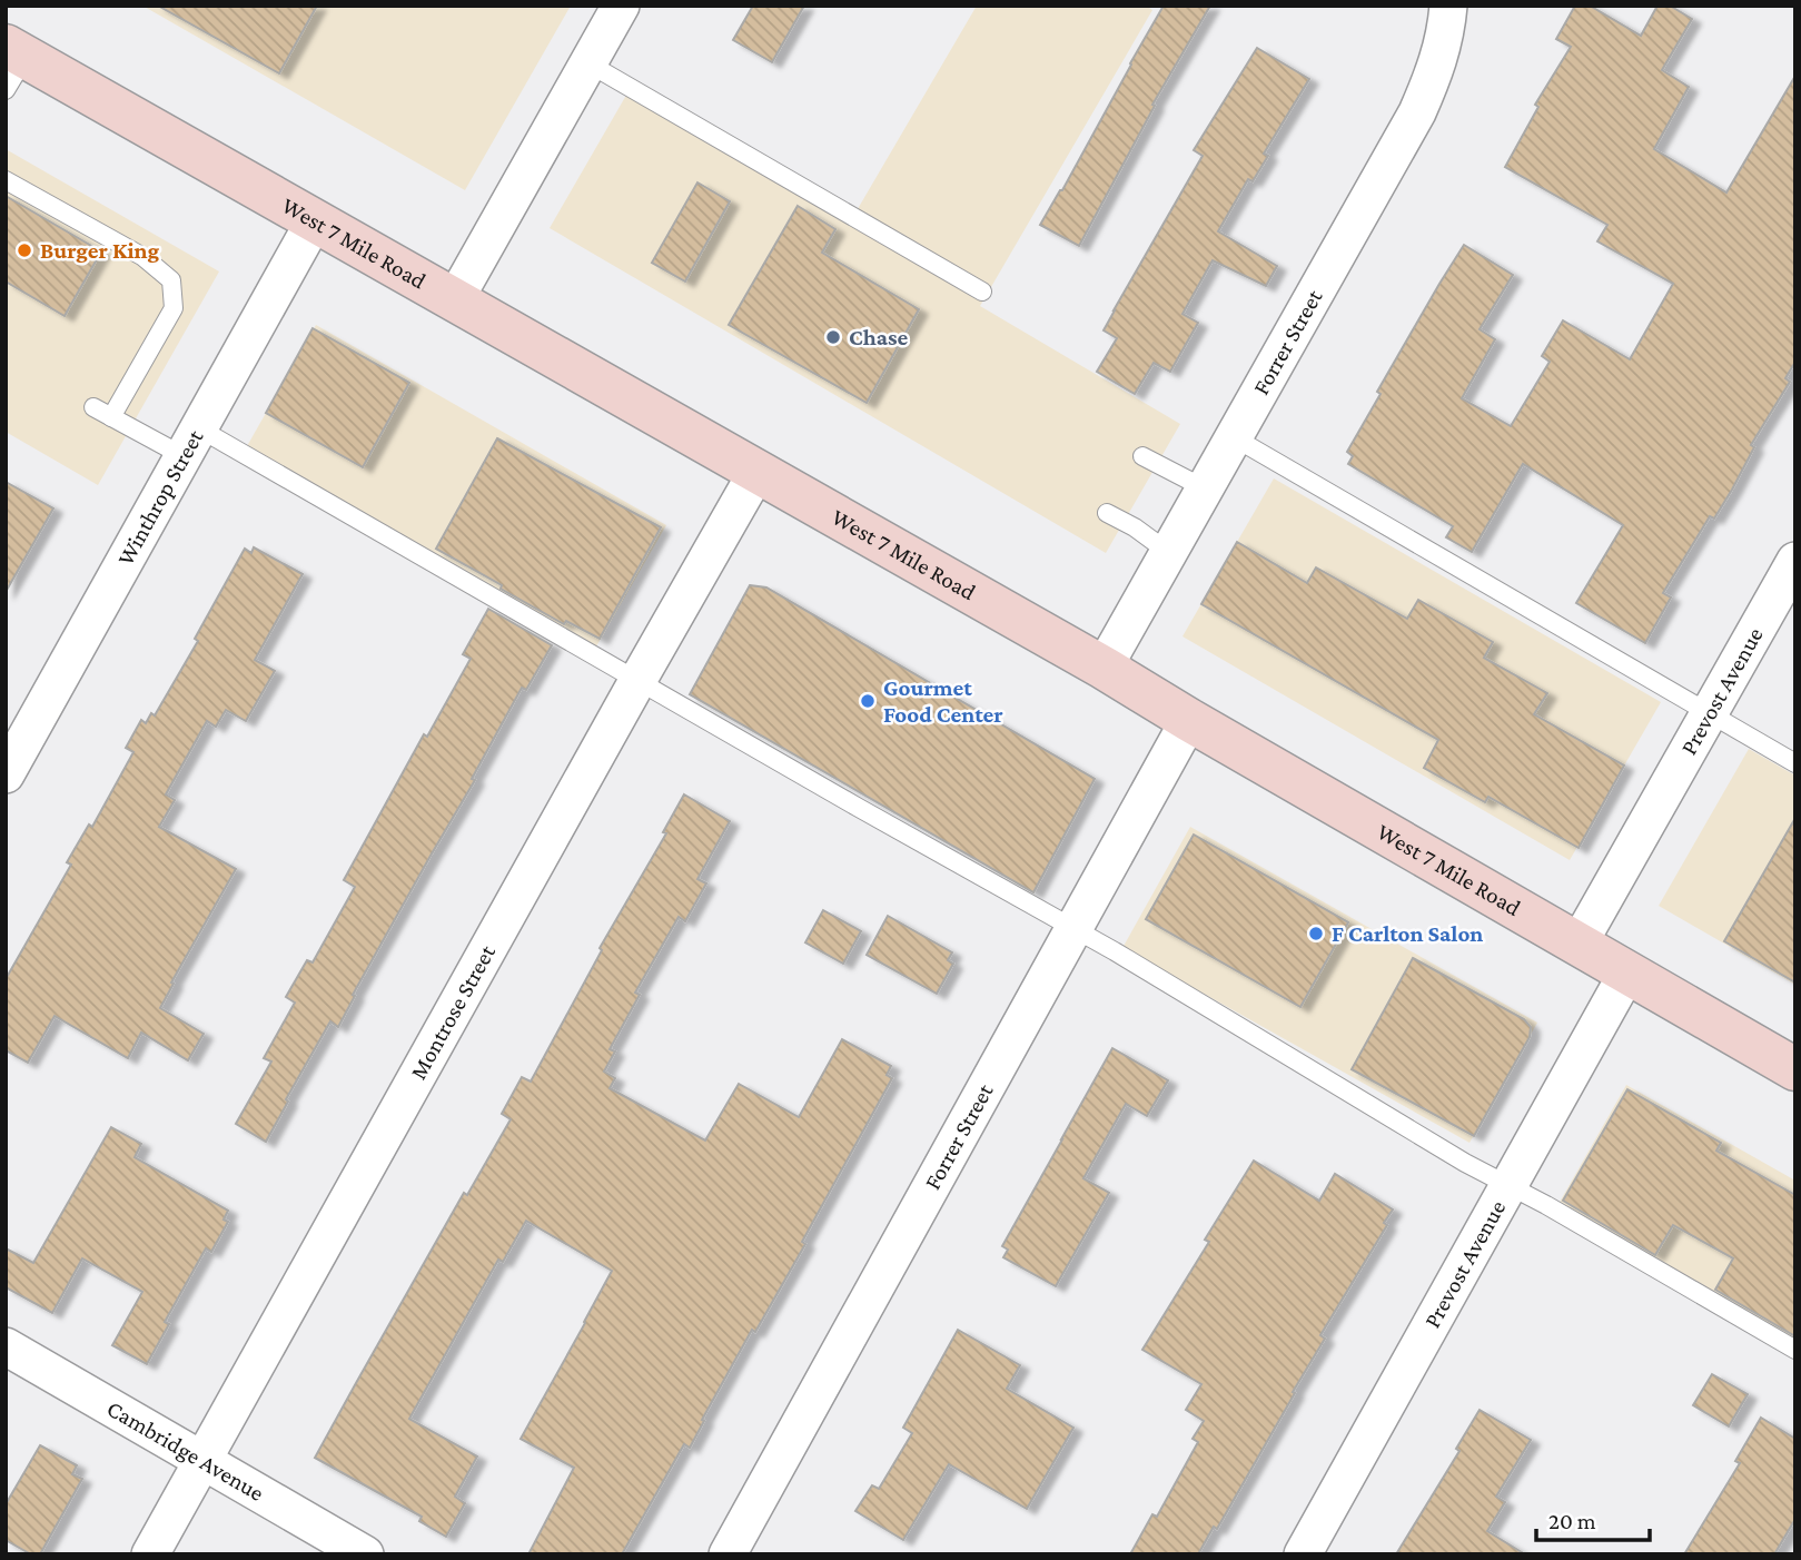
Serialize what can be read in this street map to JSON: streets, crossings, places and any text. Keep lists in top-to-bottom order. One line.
{"streets":{"main road":["West 7 Mile Road"],"street":["Forrer Street","Winthrop Street","Prevost Avenue","Montrose Street","Cambridge Avenue"]},"crossings":[["West 7 Mile Road","Forrer Street"],["West 7 Mile Road","Winthrop Street"],["West 7 Mile Road","Prevost Avenue"],["West 7 Mile Road","Montrose Street"],["Montrose Street","Cambridge Avenue"]],"places":["Burger King","Chase","Gourmet Food Center","F Carlton Salon"],"scale_bar":"20 m"}
